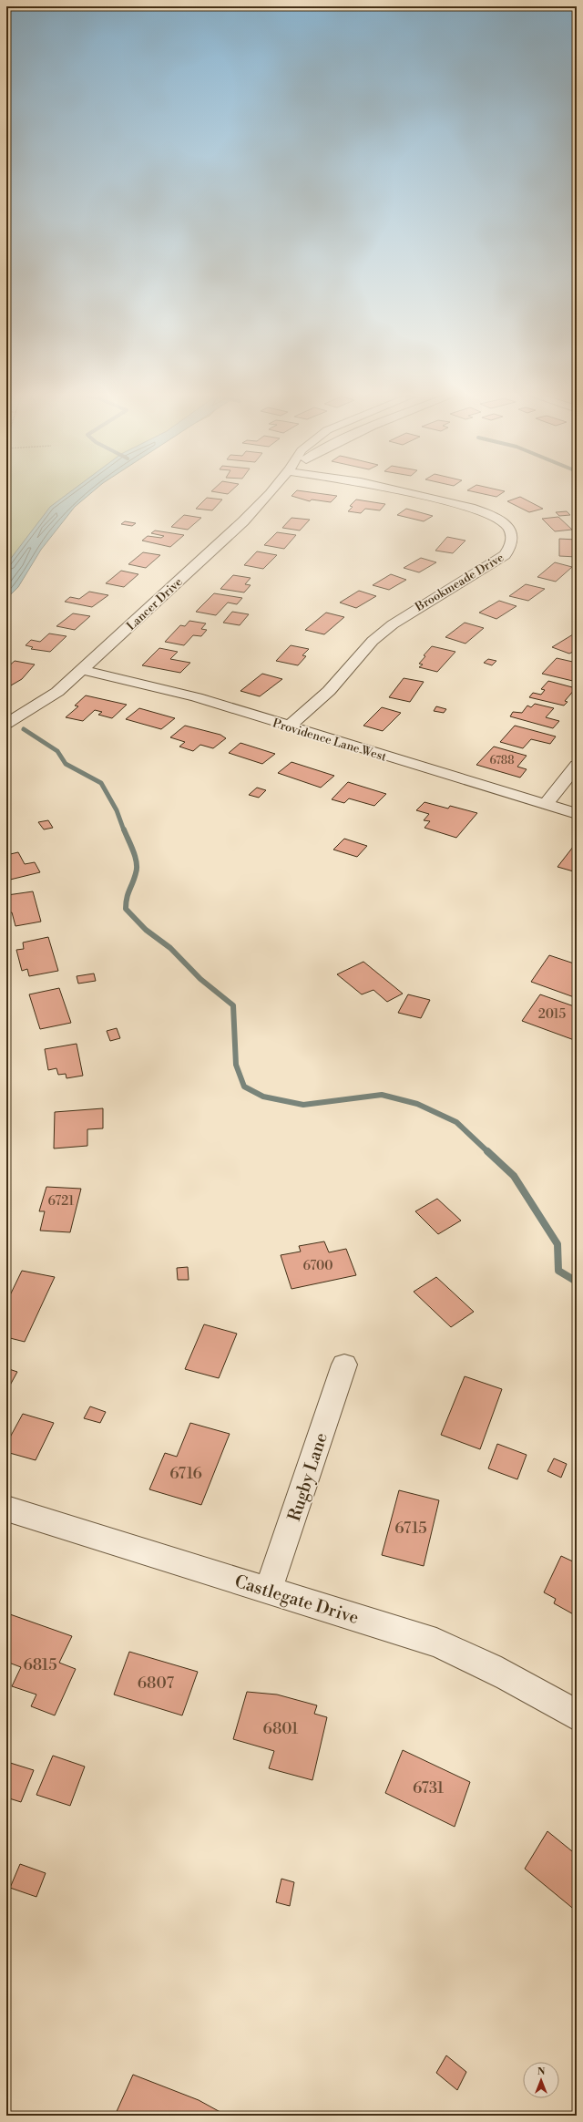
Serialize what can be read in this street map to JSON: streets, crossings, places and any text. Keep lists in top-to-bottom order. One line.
{"streets":{"street":["Brookmeade Drive","Lancer Drive","Providence Lane West","Rugby Lane","Castlegate Drive"]},"crossings":[["Brookmeade Drive","Providence Lane West"],["Lancer Drive","Providence Lane West"],["Rugby Lane","Castlegate Drive"]],"house_numbers":["6788","2015","6721","6700","6716","6715","6815","6807","6801","6731"],"north":"top"}
